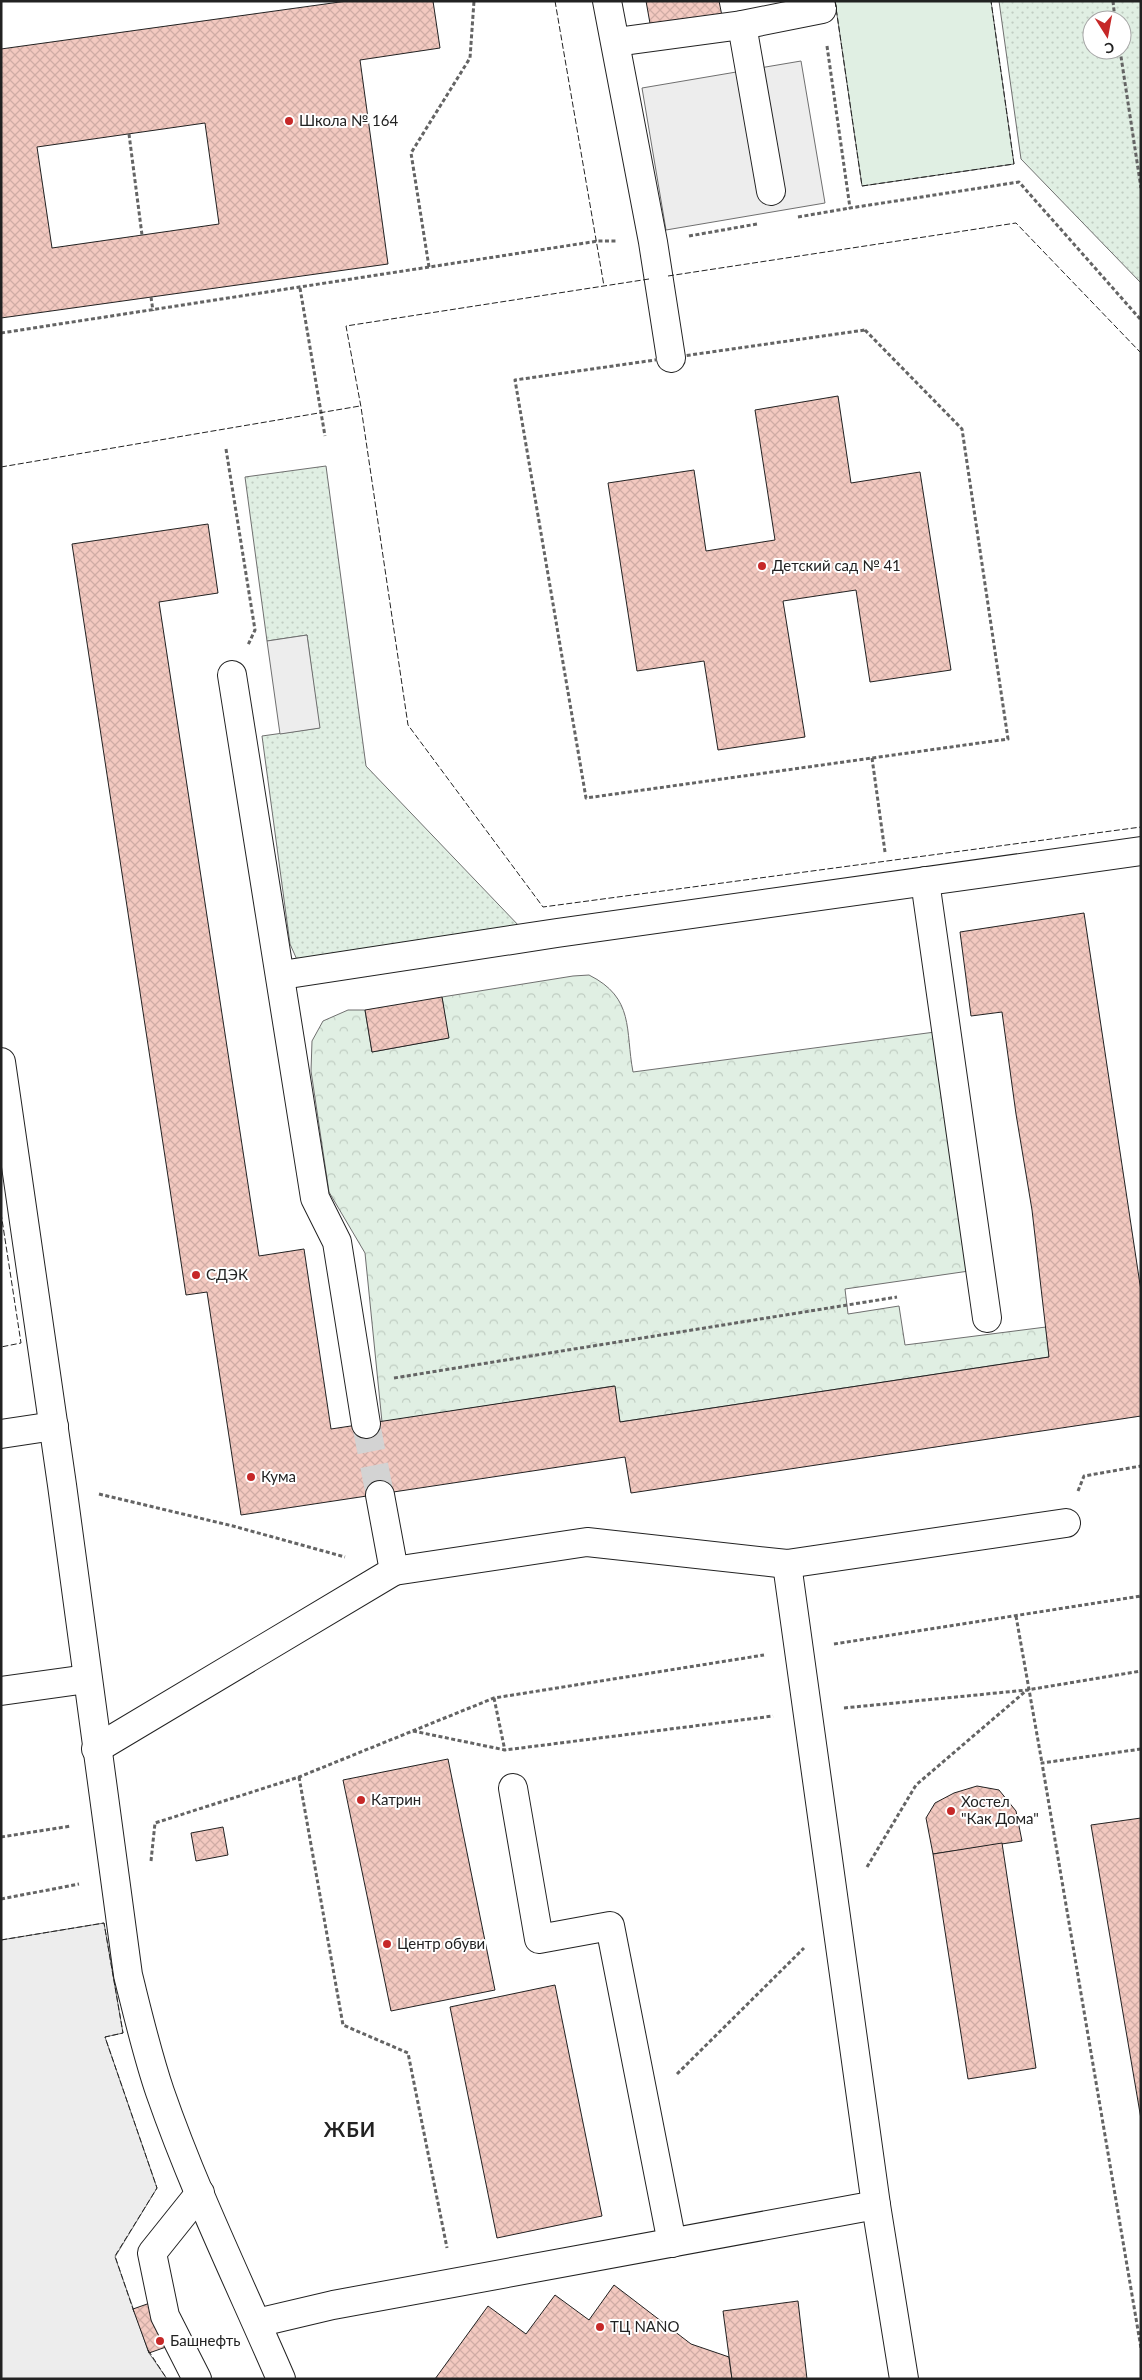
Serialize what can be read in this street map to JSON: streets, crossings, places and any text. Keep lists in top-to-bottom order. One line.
{"districts":["ЖБИ"],"places":["Школа № 164","Детский сад № 41","СДЭК","Кума","Катрин","Хостел \"Как Дома\"","Центр обуви","ТЦ NANO","Башнефть"],"north":"bottom"}
